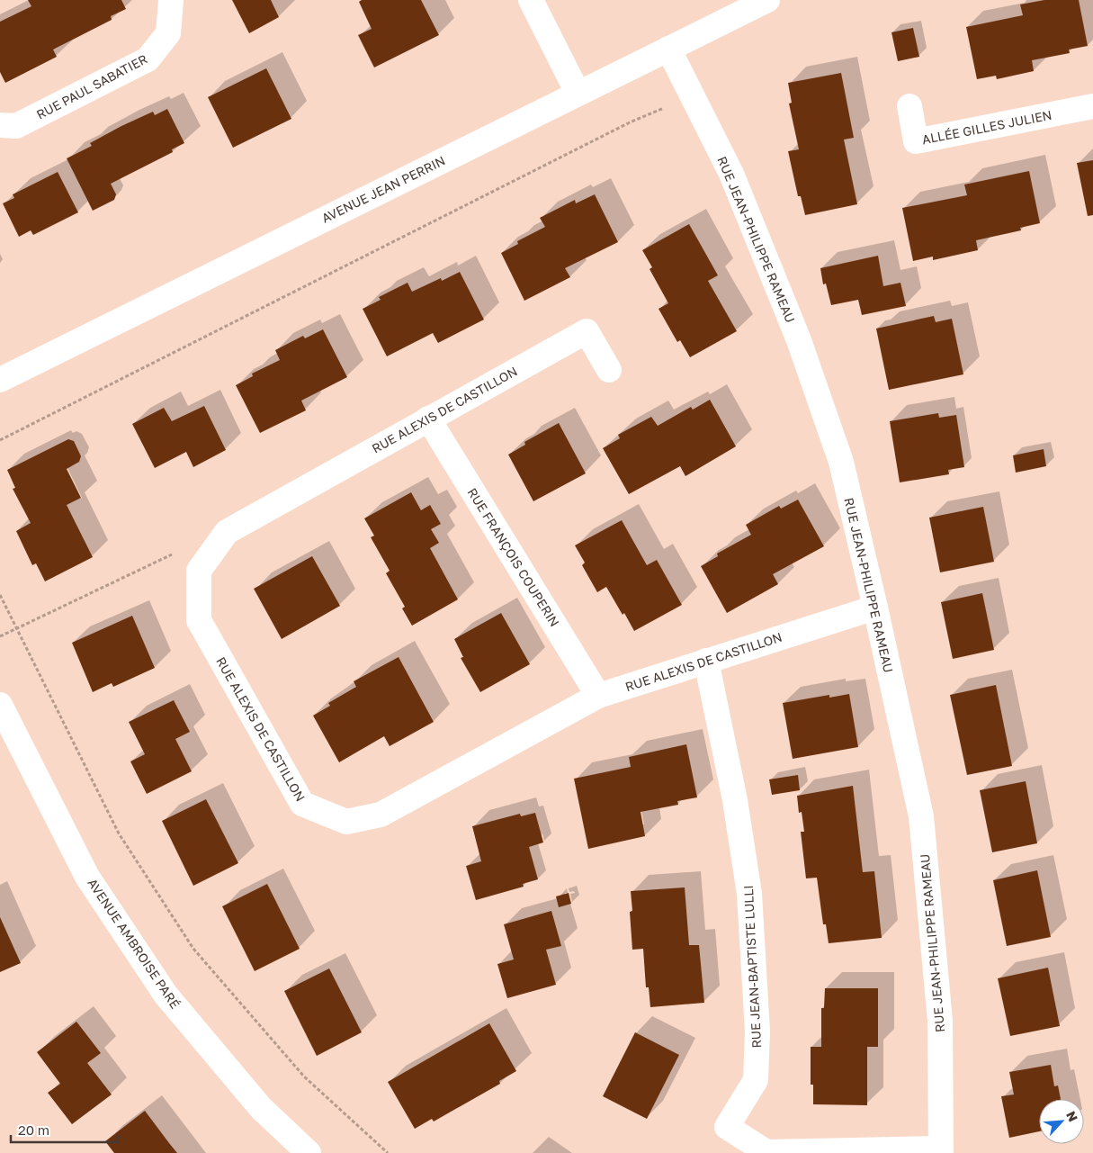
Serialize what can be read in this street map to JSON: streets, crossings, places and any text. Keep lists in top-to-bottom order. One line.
{"streets":{"street":["RUE PAUL SABATIER","ALLÉE GILLES JULIEN","AVENUE JEAN PERRIN","RUE JEAN-PHILIPPE RAMEAU","RUE ALEXIS DE CASTILLON","RUE FRANÇOIS COUPERIN","AVENUE AMBROISE PARÉ","RUE JEAN-BAPTISTE LULLI"]},"crossings":[["AVENUE JEAN PERRIN","RUE JEAN-PHILIPPE RAMEAU"],["RUE JEAN-PHILIPPE RAMEAU","RUE ALEXIS DE CASTILLON"],["RUE JEAN-PHILIPPE RAMEAU","RUE JEAN-BAPTISTE LULLI"],["RUE ALEXIS DE CASTILLON","RUE FRANÇOIS COUPERIN"],["RUE ALEXIS DE CASTILLON","RUE JEAN-BAPTISTE LULLI"]],"scale_bar":"20 m","north":"top right"}
